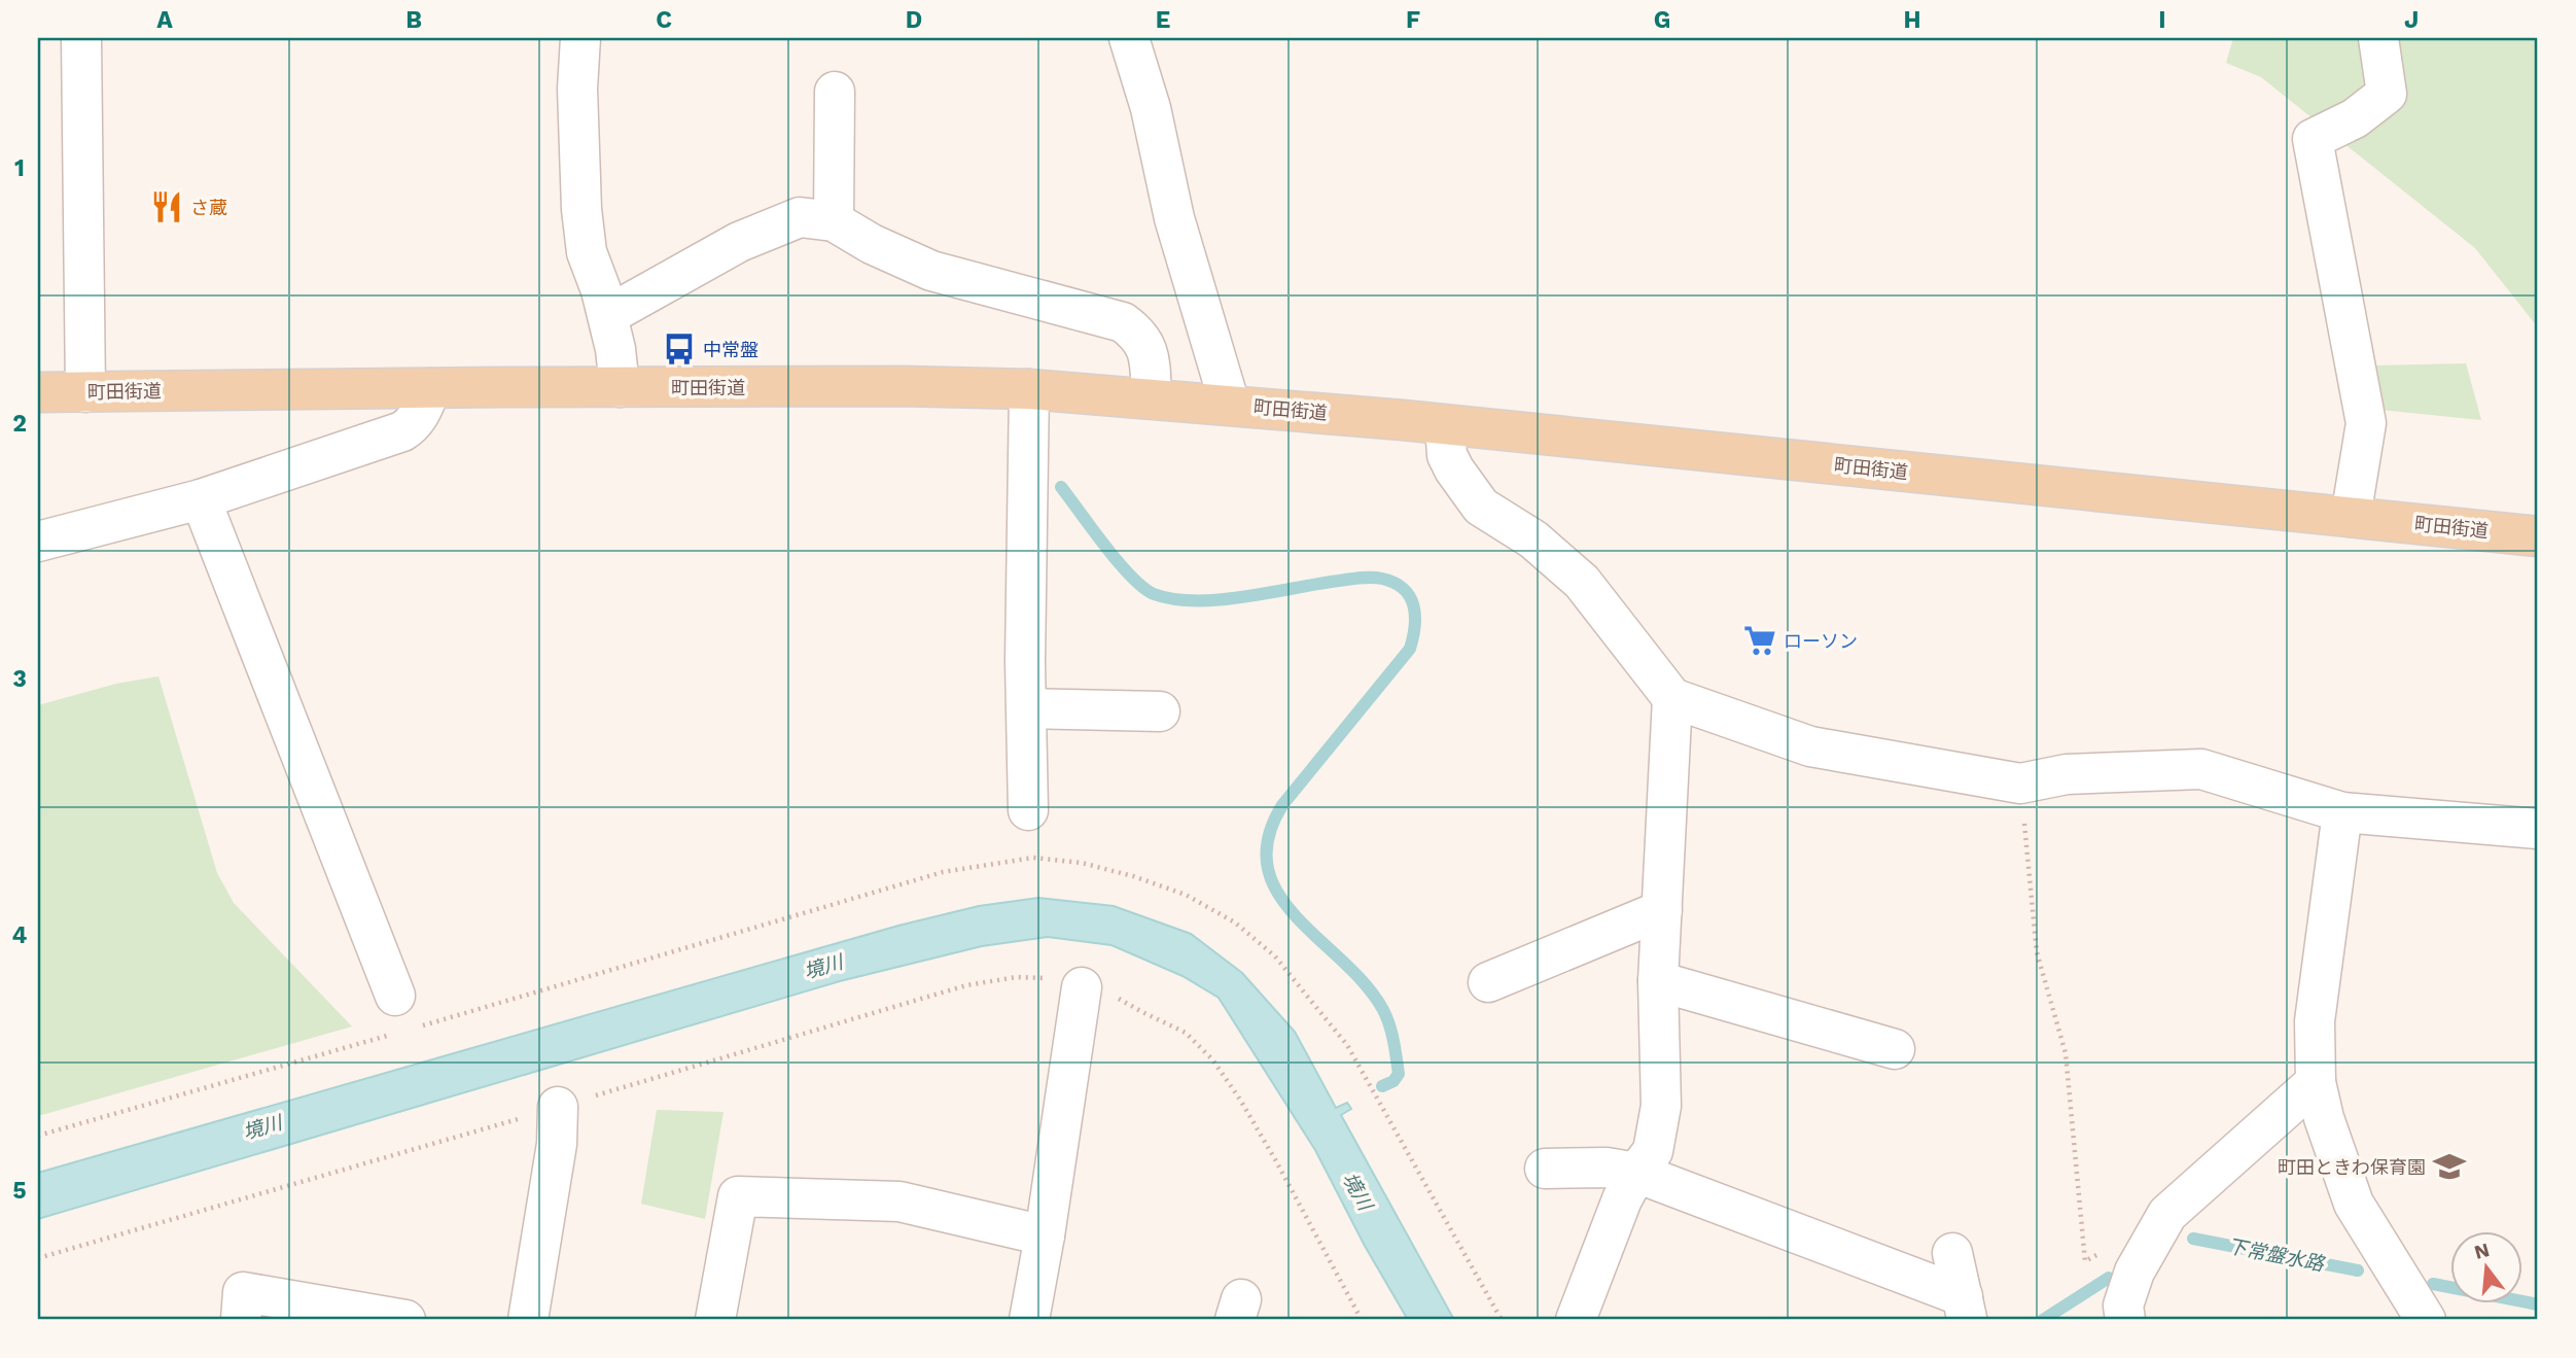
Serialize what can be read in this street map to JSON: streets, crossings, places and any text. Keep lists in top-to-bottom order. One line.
{"streets":{"main road":["町田街道"]},"water":["境川","下常盤水路"],"places":{"restaurant":["さ蔵"],"bus stop":["中常盤"],"supermarket":["ローソン"],"school or university":["町田ときわ保育園"]},"north":"top","grid":{"columns":["A","B","C","D","E","F","G","H","I","J"],"rows":["1","2","3","4","5"]}}
